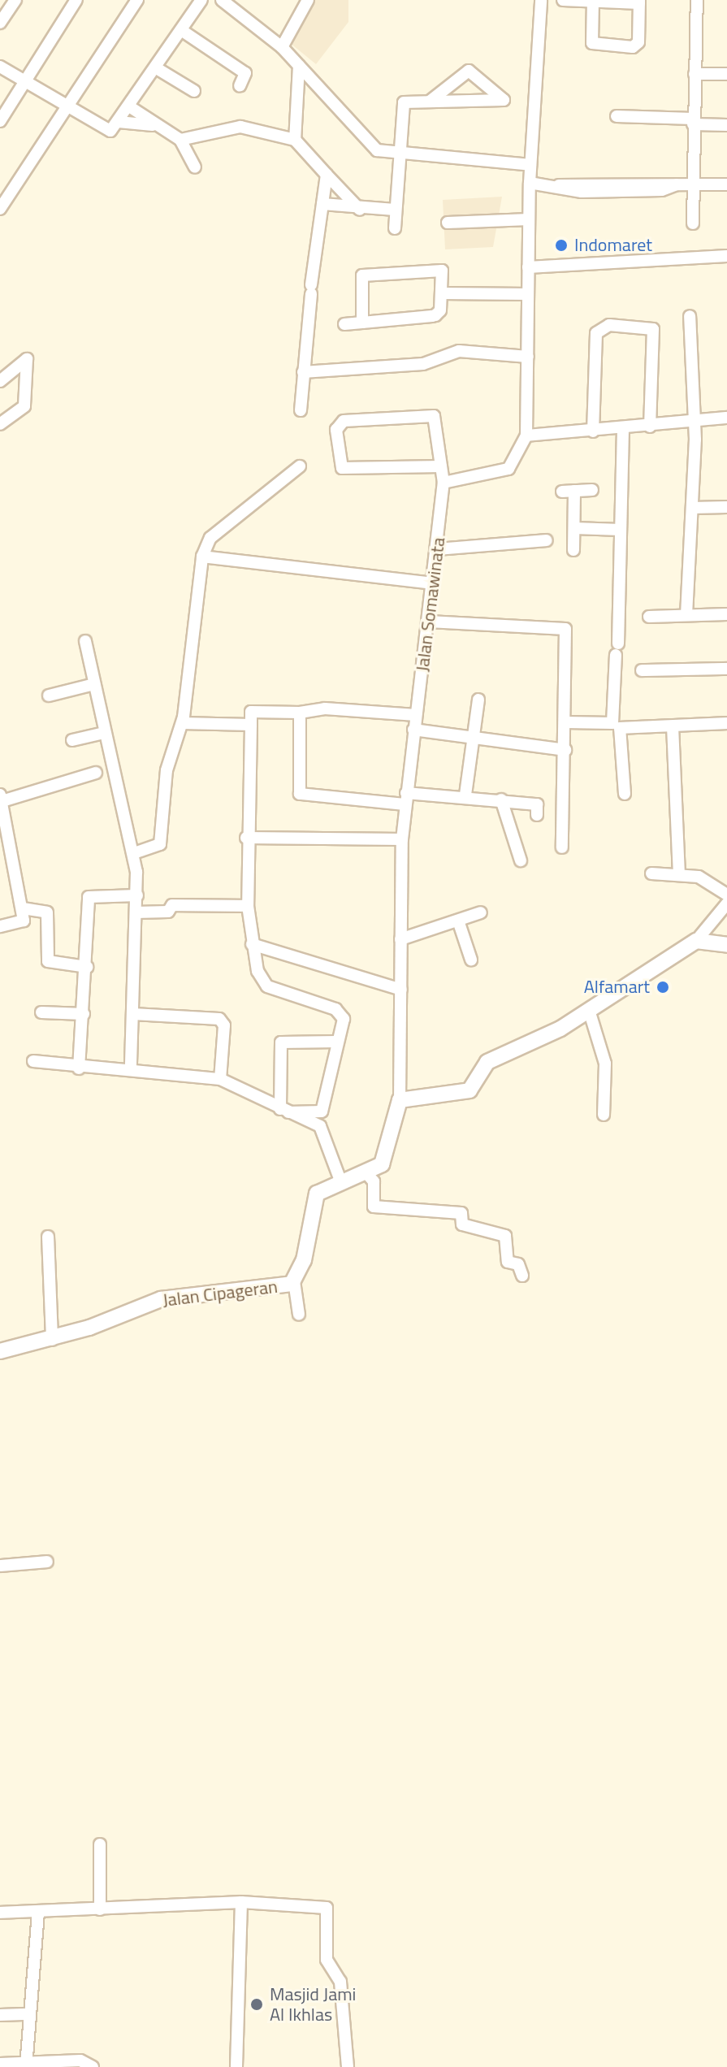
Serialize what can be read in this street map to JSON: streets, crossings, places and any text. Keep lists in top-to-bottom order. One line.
{"streets":{"street":["Jalan Somawinata","Jalan Cipageran"]},"places":["Indomaret","Alfamart","Masjid Jami Al Ikhlas"]}
